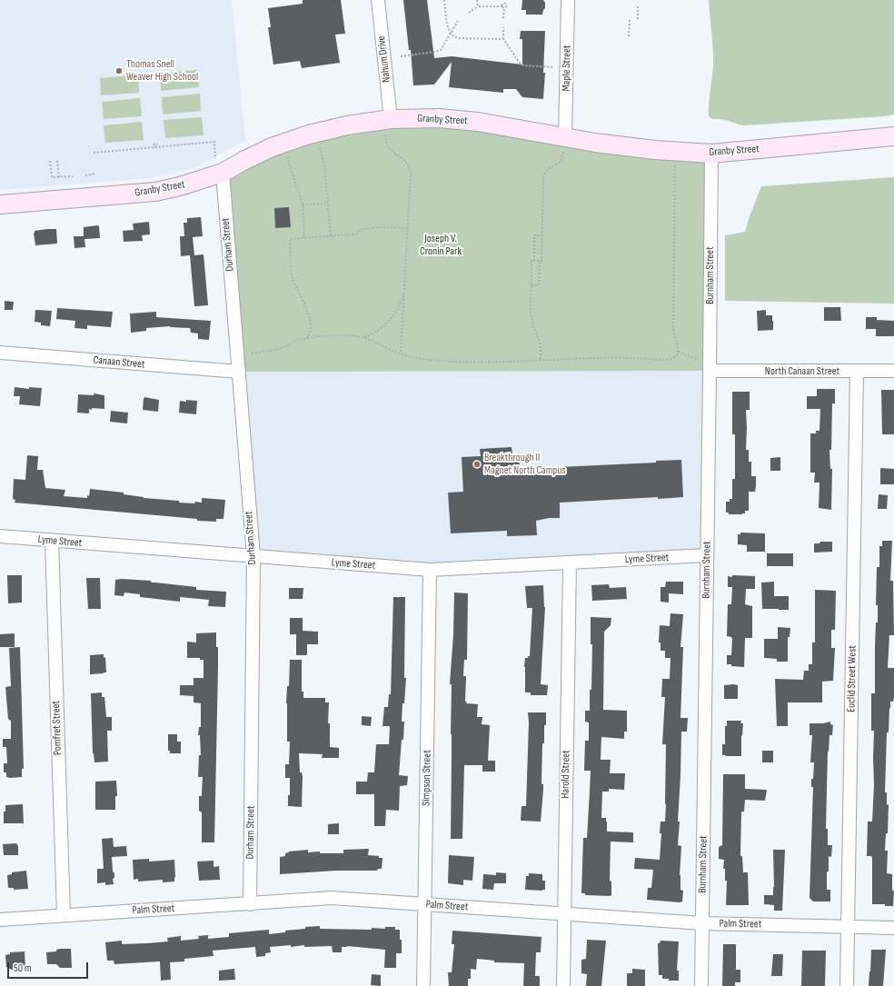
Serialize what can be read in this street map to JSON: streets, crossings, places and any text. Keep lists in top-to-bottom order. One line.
{"streets":{"main road":["Granby Street"],"street":["Nahum Drive","Maple Street","Durham Street","Burnham Street","Canaan Street","North Canaan Street","Lyme Street","Euclid Street West","Pomfret Street","Harold Street","Simpson Street","Palm Street"]},"crossings":[["Nahum Drive","Granby Street"],["Maple Street","Granby Street"],["Granby Street","Durham Street"],["Granby Street","Burnham Street"],["Durham Street","Canaan Street"],["Durham Street","Lyme Street"],["Durham Street","Palm Street"],["Burnham Street","North Canaan Street"],["Burnham Street","Lyme Street"],["Burnham Street","Palm Street"],["North Canaan Street","Euclid Street West"],["Lyme Street","Pomfret Street"],["Lyme Street","Harold Street"],["Lyme Street","Simpson Street"],["Euclid Street West","Palm Street"],["Pomfret Street","Palm Street"],["Harold Street","Palm Street"],["Simpson Street","Palm Street"]],"parks":["Joseph V. Cronin Park"],"places":["Thomas Snell Weaver High School","Breakthrough II Magnet North Campus"],"scale_bar":"50 m"}
